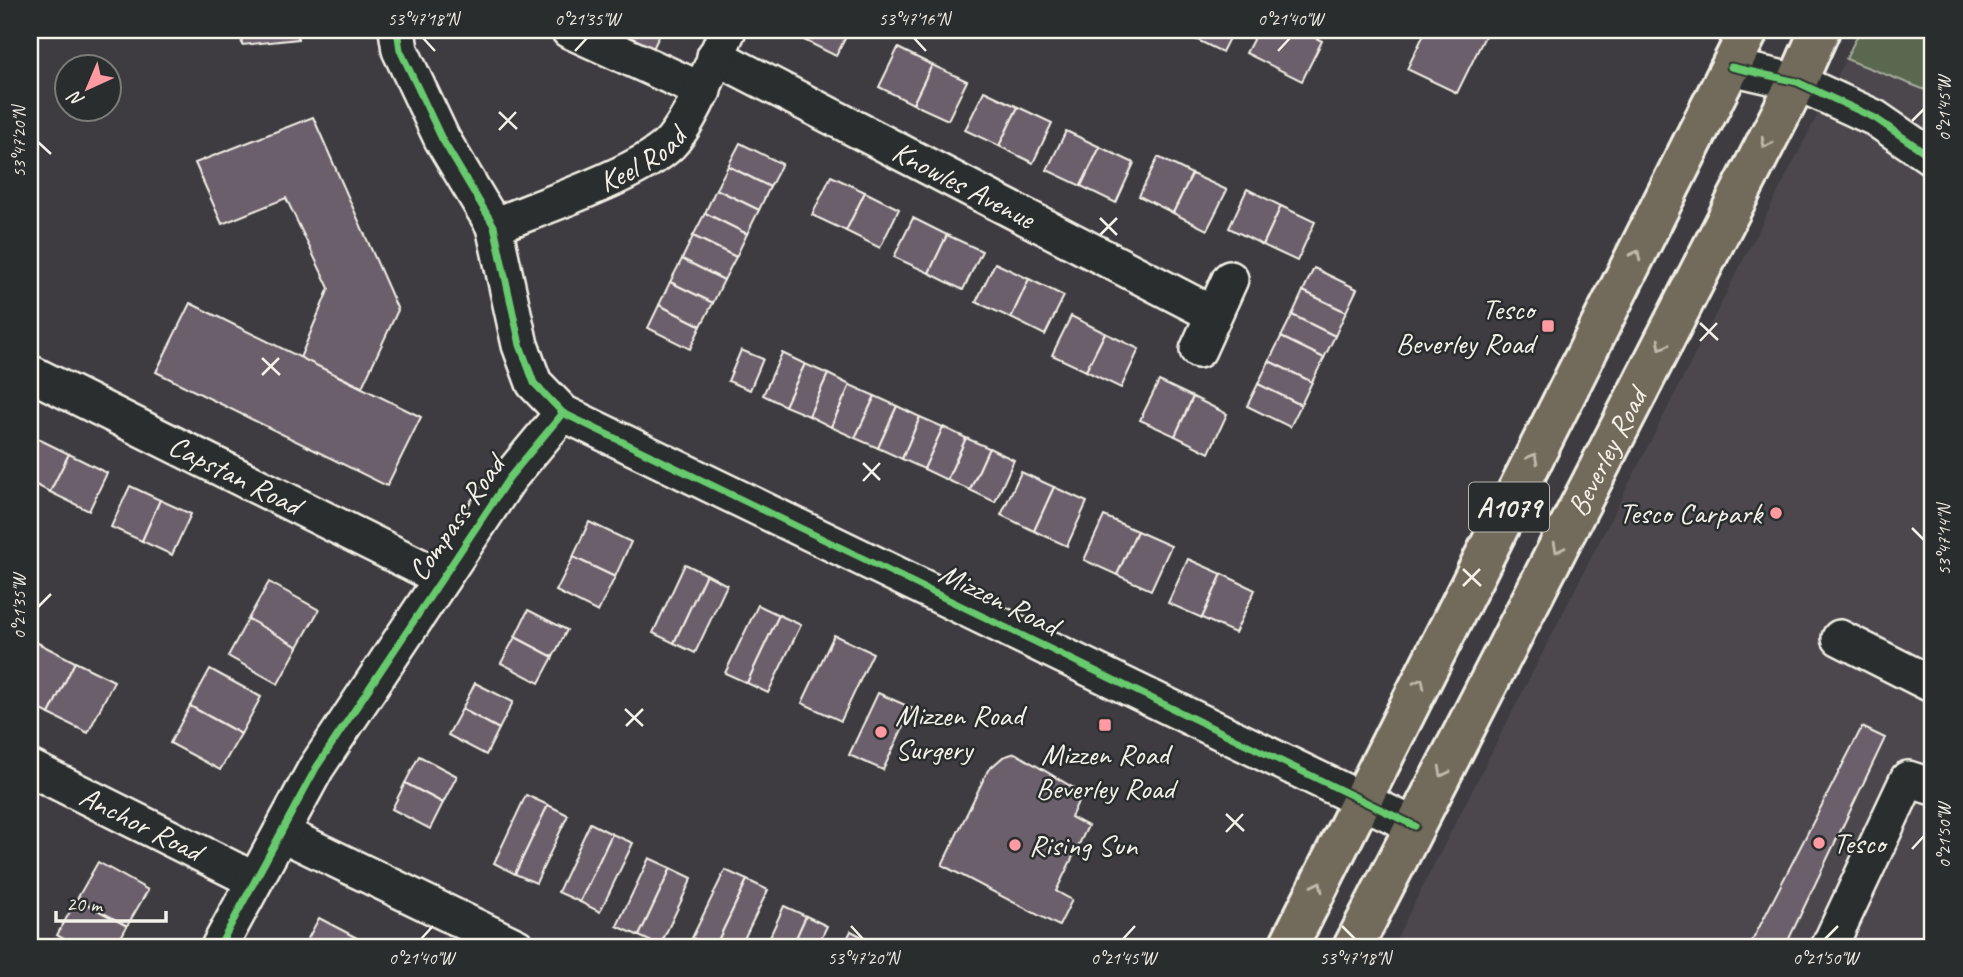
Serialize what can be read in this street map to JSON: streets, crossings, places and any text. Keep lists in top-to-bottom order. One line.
{"streets":{"main road":["Beverley Road","A1079"],"street":["Keel Road","Knowles Avenue","Capstan Road","Compass Road","Mizzen Road","Anchor Road"]},"crossings":[["Keel Road","Knowles Avenue"],["Beverley Road","Mizzen Road"],["Capstan Road","Compass Road"],["A1079","Mizzen Road"],["Compass Road","Mizzen Road"],["Compass Road","Anchor Road"]],"places":{"transit":["Tesco Beverley Road","Mizzen Road Beverley Road"],"other":["Tesco Carpark","Mizzen Road Surgery","Tesco","Rising Sun"]},"scale_bar":"20 m","north":"bottom left","coordinates":["53°47'18\"N","0°21'35\"W","53°47'16\"N","0°21'40\"W","0°21'45\"W","53°47'20\"N","53°47'14\"N","0°21'50\"W"]}
